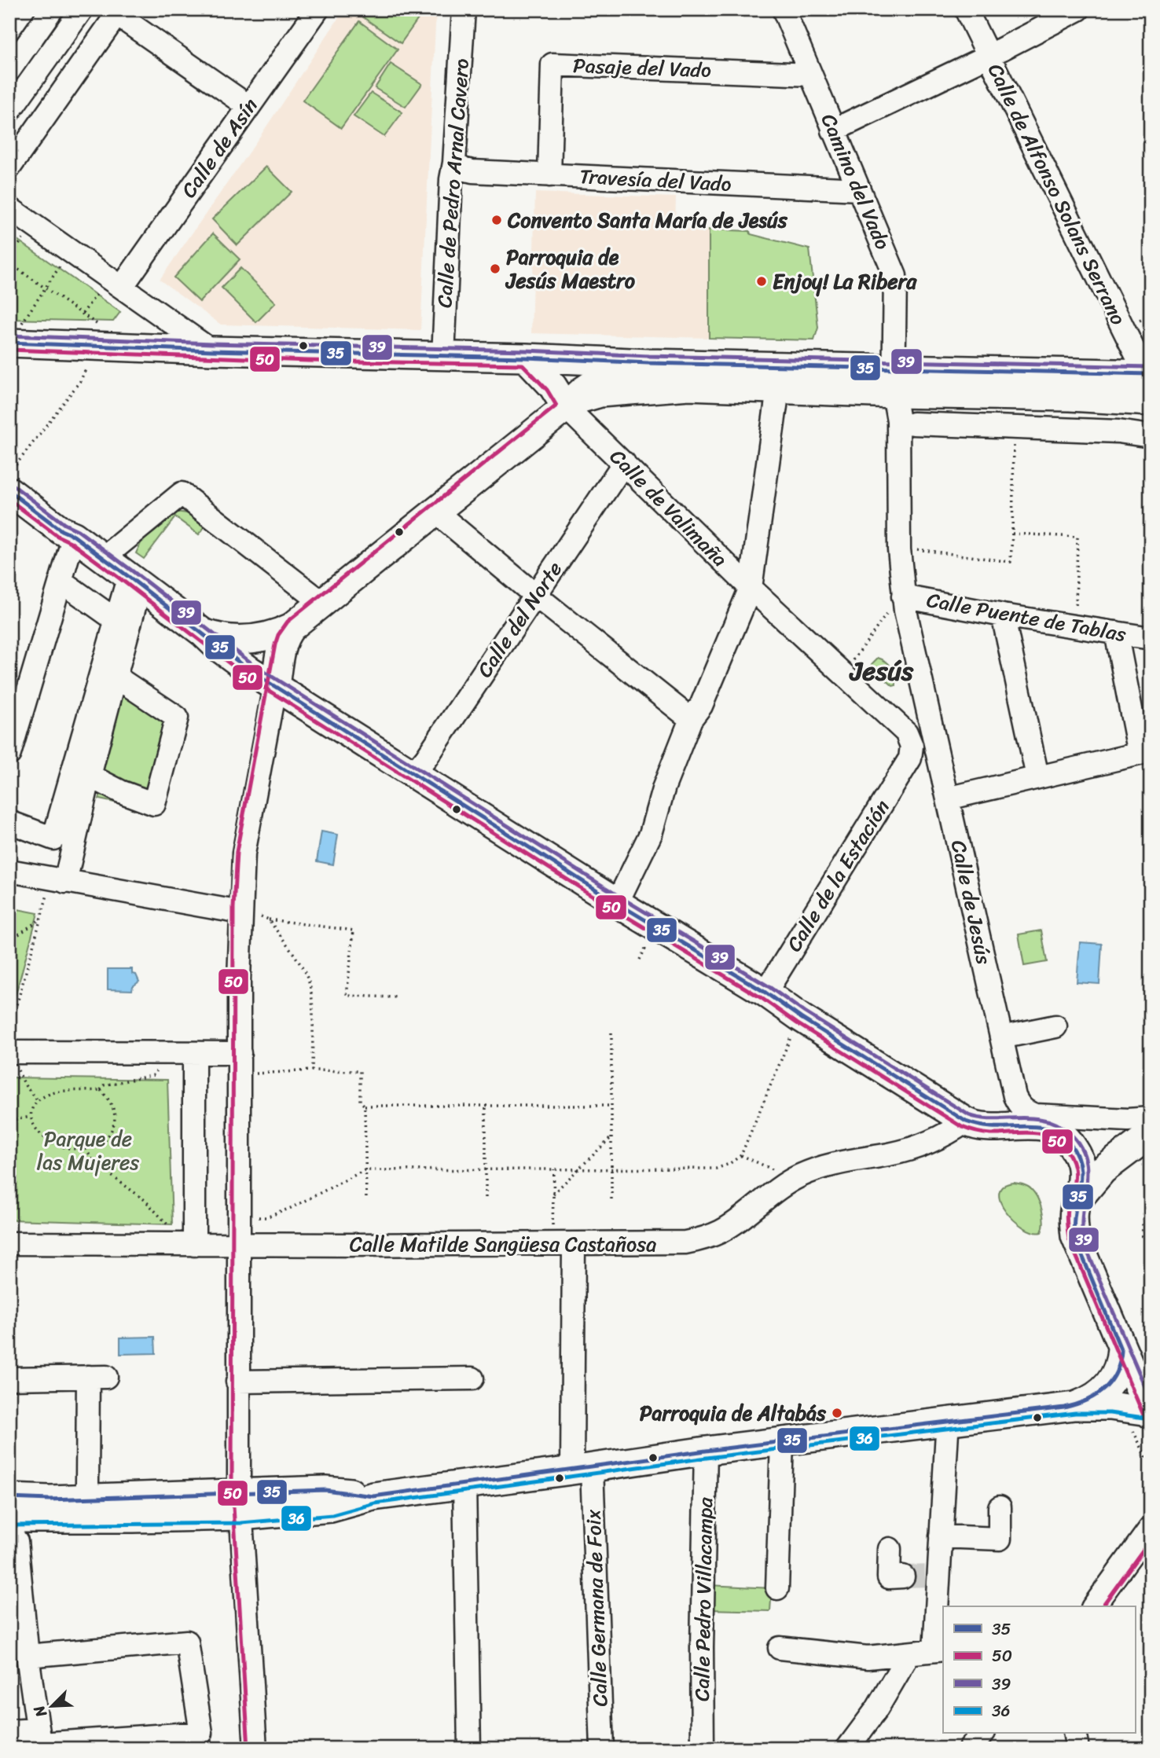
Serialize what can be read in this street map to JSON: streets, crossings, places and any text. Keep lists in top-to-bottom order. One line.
{"streets":{"street":["Pasaje del Vado","Calle de Asín","Travesía del Vado","Camino del Vado","Calle de Pedro Arnal Cavero","Calle de Alfonso Solans Serrano","Calle de Valimaña","Calle Puente de Tablas","Calle del Norte","Calle de la Estación","Calle de Jesús","Calle Matilde Sangüesa Castañosa","Calle Pedro Villacampa","Calle Germana de Foix"]},"crossings":[["Pasaje del Vado","Travesía del Vado"],["Pasaje del Vado","Camino del Vado"],["Travesía del Vado","Camino del Vado"],["Travesía del Vado","Calle de Pedro Arnal Cavero"],["Camino del Vado","Calle de Jesús"],["Calle de Valimaña","Calle del Norte"],["Calle Puente de Tablas","Calle de Jesús"],["Calle de Jesús","Calle Matilde Sangüesa Castañosa"],["Calle Matilde Sangüesa Castañosa","Calle Germana de Foix"]],"districts":["Jesús"],"parks":["Parque de las Mujeres"],"places":["Convento Santa María de Jesús","Parroquia de Jesús Maestro","Enjoy! La Ribera","Parroquia de Altabás"],"lines":["transit line 39","transit line 35","transit line 50","transit line 36"],"legend":["35","50","39","36"],"north":"bottom left"}
